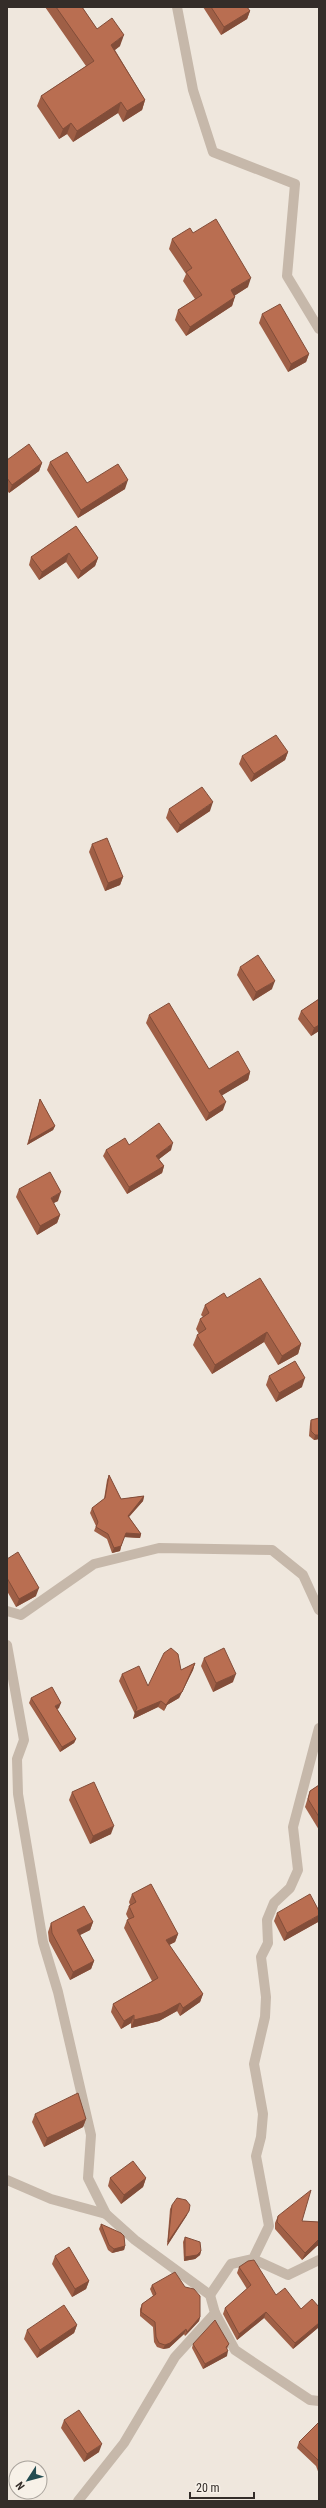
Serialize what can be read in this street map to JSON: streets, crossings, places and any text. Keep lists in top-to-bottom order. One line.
{"scale_bar":"20 m","north":"bottom left"}
